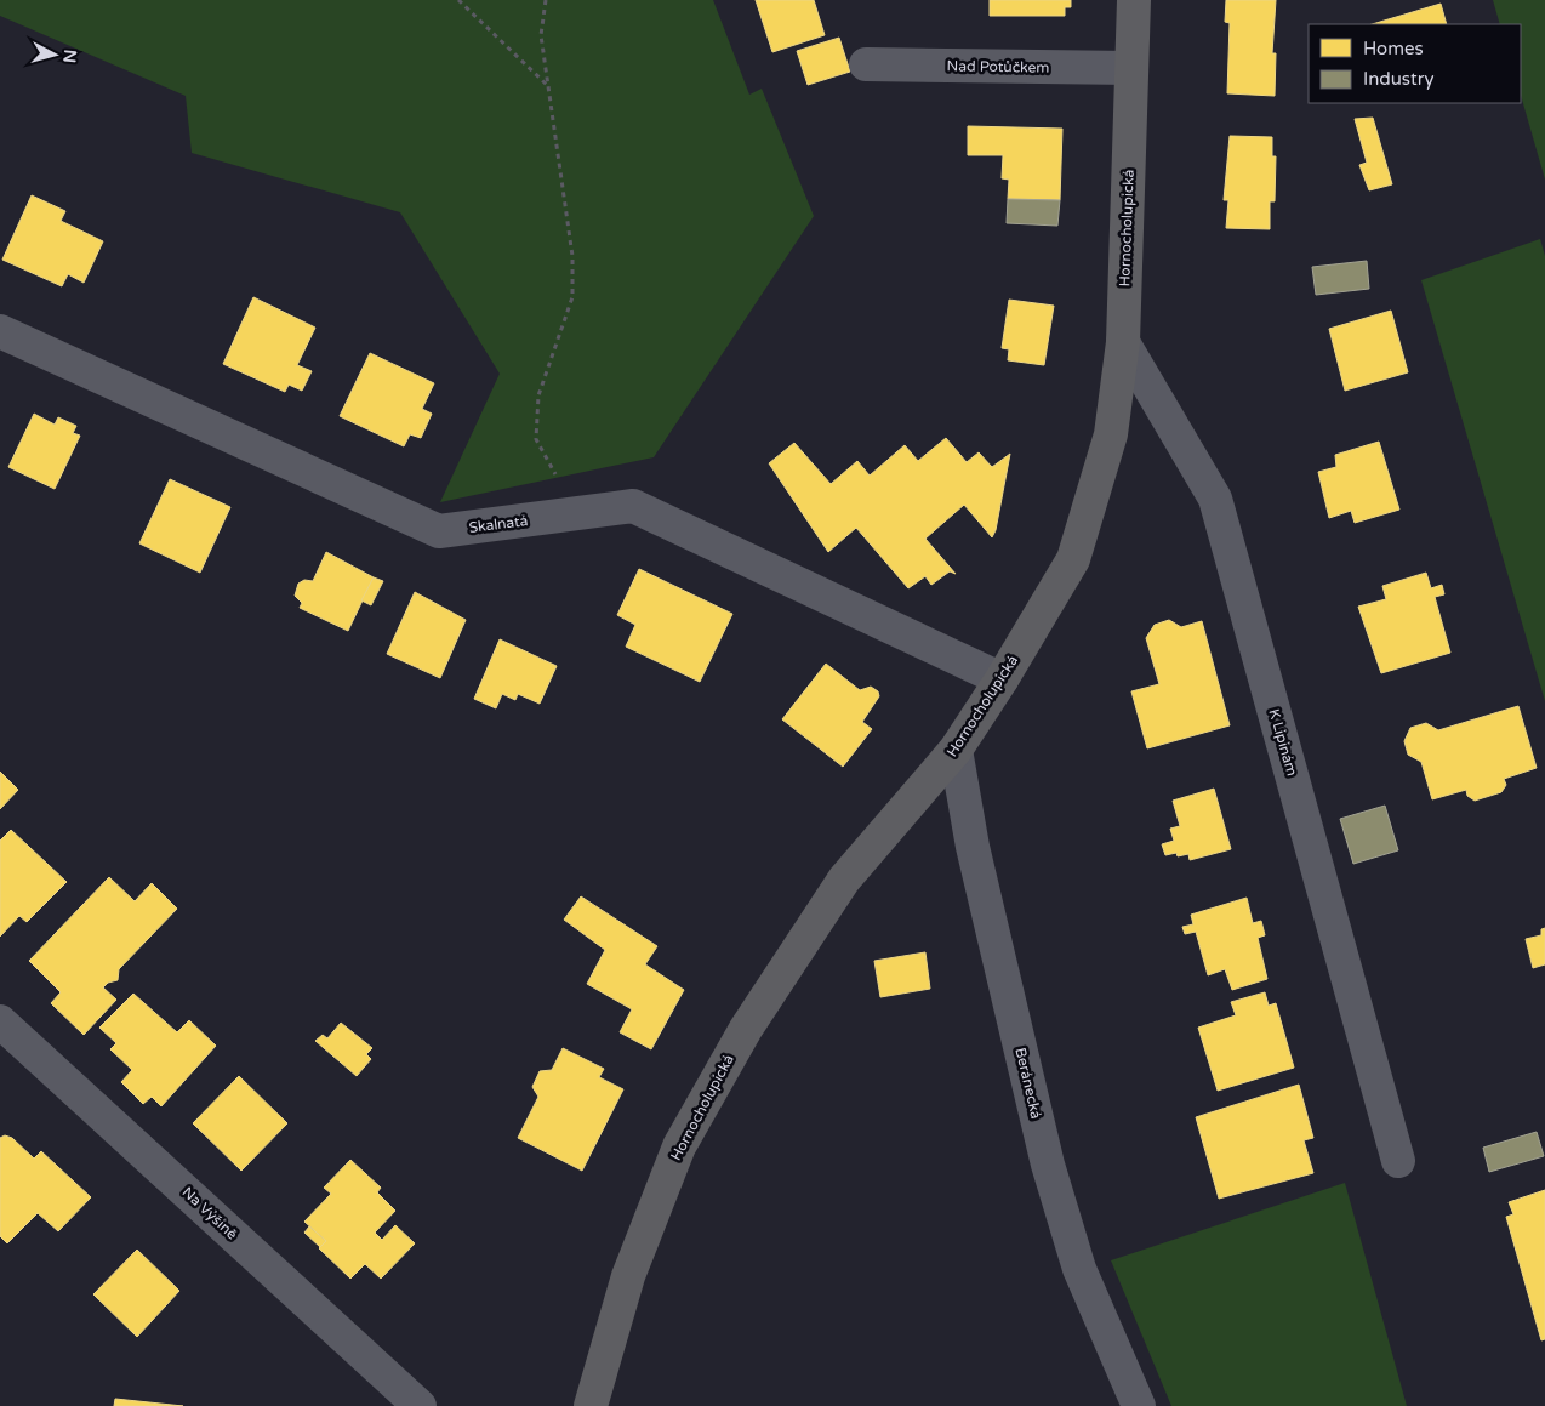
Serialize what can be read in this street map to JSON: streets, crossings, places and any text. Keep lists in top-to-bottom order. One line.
{"streets":{"street":["Nad Potůčkem","Hornocholupická","Skalnatá","K Lipinám","Beránecká","Na Výšině"]},"crossings":[["Nad Potůčkem","Hornocholupická"],["Hornocholupická","Skalnatá"],["Hornocholupická","K Lipinám"],["Hornocholupická","Beránecká"]],"legend":["Homes","Industry"],"north":"right"}
